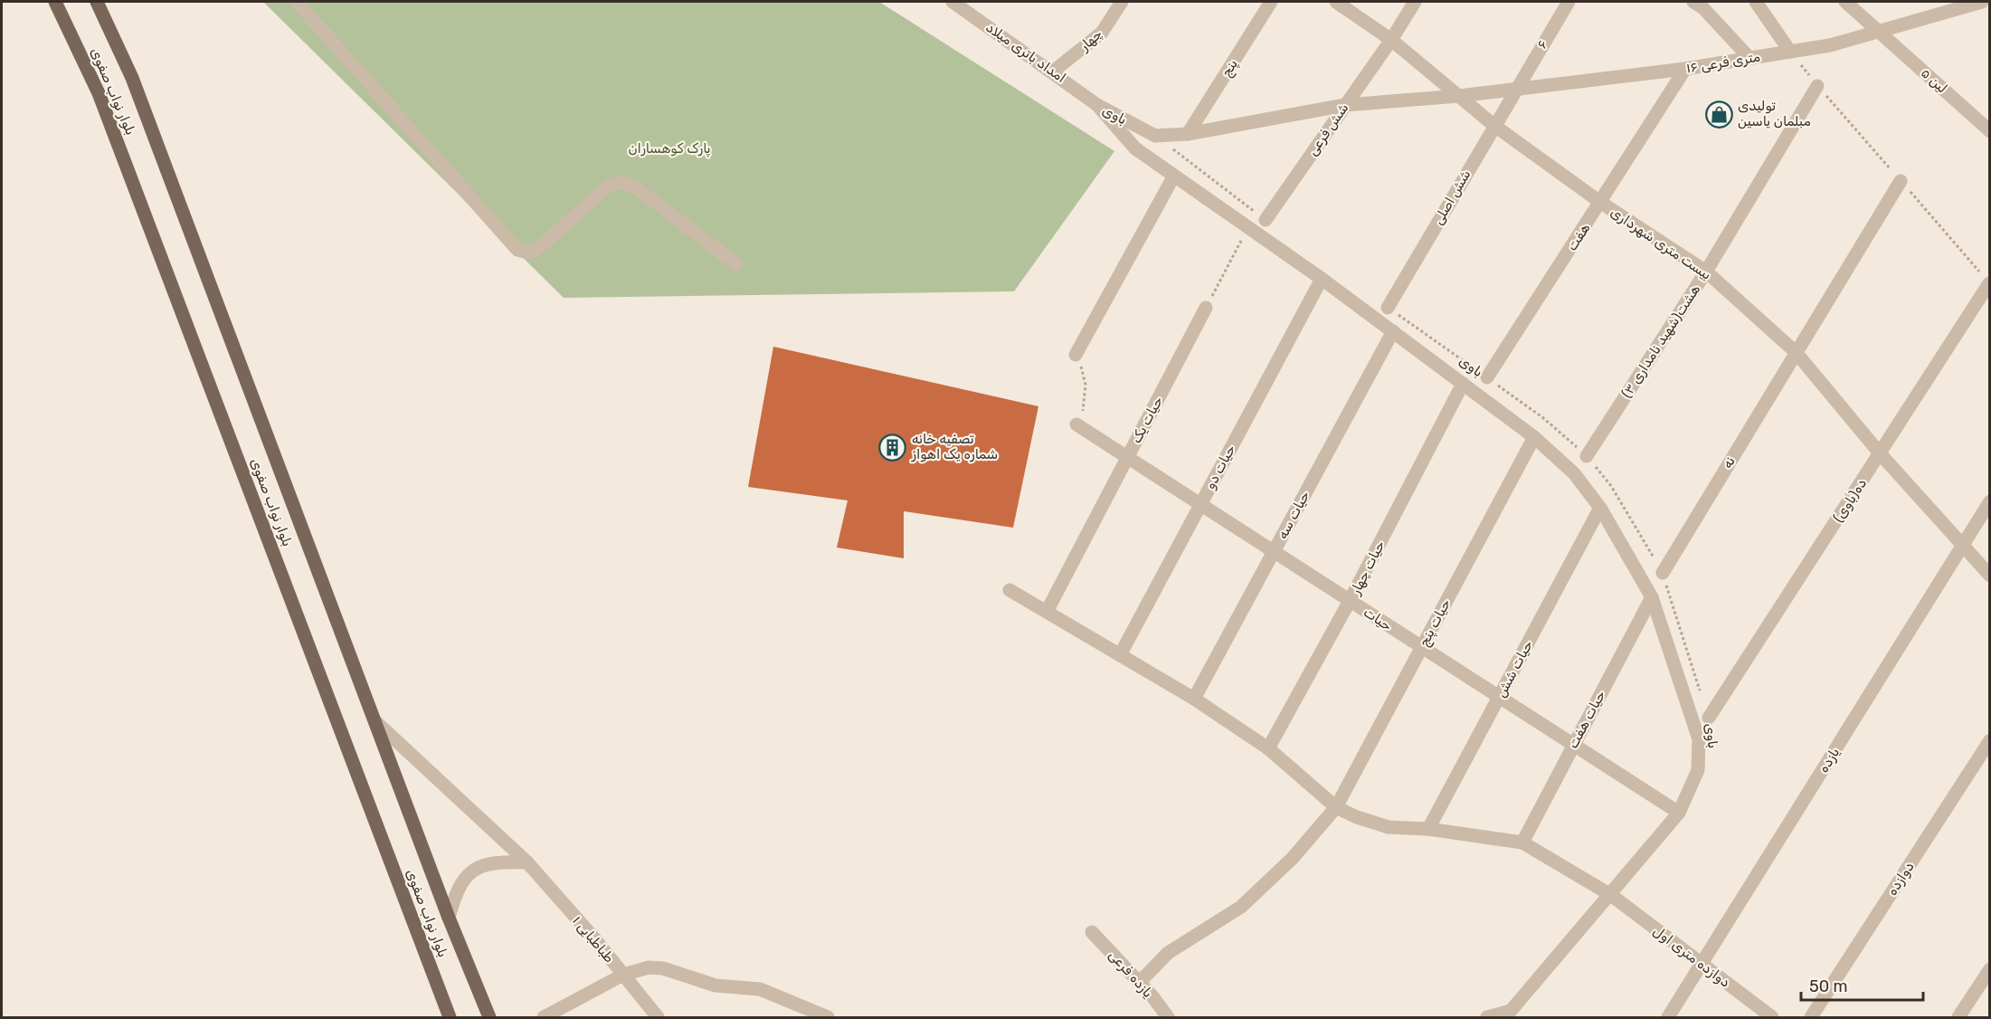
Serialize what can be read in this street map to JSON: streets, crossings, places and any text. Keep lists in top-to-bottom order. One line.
{"streets":{"main road":["بلوار نواب صفوی"],"street":["چهار","۶","امداد باتری میلاد","۱۶ متری فرعی","پنج","لین ۵","باوی","شش فرعی","شش اصلی","هفت","بیست متری شهرداری","هشت(شهید نامداری ۳)","حیات یک","نه","حیات دو","ده(باوی)","حیات سه","حیات چهار","حیات","حیات پنج","حیات شش","حیات هفت","یازده","دوازده","طباطبایی ۱","دوازده متری اول","یازده فرعی"]},"crossings":[["چهار","امداد باتری میلاد"],["۶","۱۶ متری فرعی"],["۶","شش اصلی"],["امداد باتری میلاد","باوی"],["۱۶ متری فرعی","پنج"],["۱۶ متری فرعی","لین ۵"],["۱۶ متری فرعی","باوی"],["۱۶ متری فرعی","شش فرعی"],["۱۶ متری فرعی","شش اصلی"],["۱۶ متری فرعی","هفت"],["۱۶ متری فرعی","بیست متری شهرداری"],["بلوار نواب صفوی","طباطبایی ۱"],["باوی","شش اصلی"],["باوی","هفت"],["باوی","هشت(شهید نامداری ۳)"],["باوی","نه"],["باوی","حیات دو"],["باوی","ده(باوی)"],["باوی","حیات سه"],["باوی","حیات چهار"],["باوی","حیات"],["باوی","حیات پنج"],["باوی","حیات شش"],["باوی","حیات هفت"],["باوی","دوازده متری اول"],["شش فرعی","بیست متری شهرداری"],["شش اصلی","بیست متری شهرداری"],["هفت","بیست متری شهرداری"],["بیست متری شهرداری","هشت(شهید نامداری ۳)"],["بیست متری شهرداری","نه"],["بیست متری شهرداری","ده(باوی)"],["بیست متری شهرداری","یازده"],["حیات یک","حیات"],["حیات دو","حیات"],["حیات سه","حیات"],["حیات چهار","حیات"],["حیات","حیات پنج"],["حیات","حیات شش"],["حیات","حیات هفت"],["حیات پنج","یازده فرعی"],["حیات هفت","دوازده متری اول"],["یازده","دوازده متری اول"]],"parks":["پارک کوهساران"],"places":{"shop":["تولیدی مبلمان یاسین"],"building":["تصفیه خانه شماره یک اهواز"]},"scale_bar":"50 m"}
